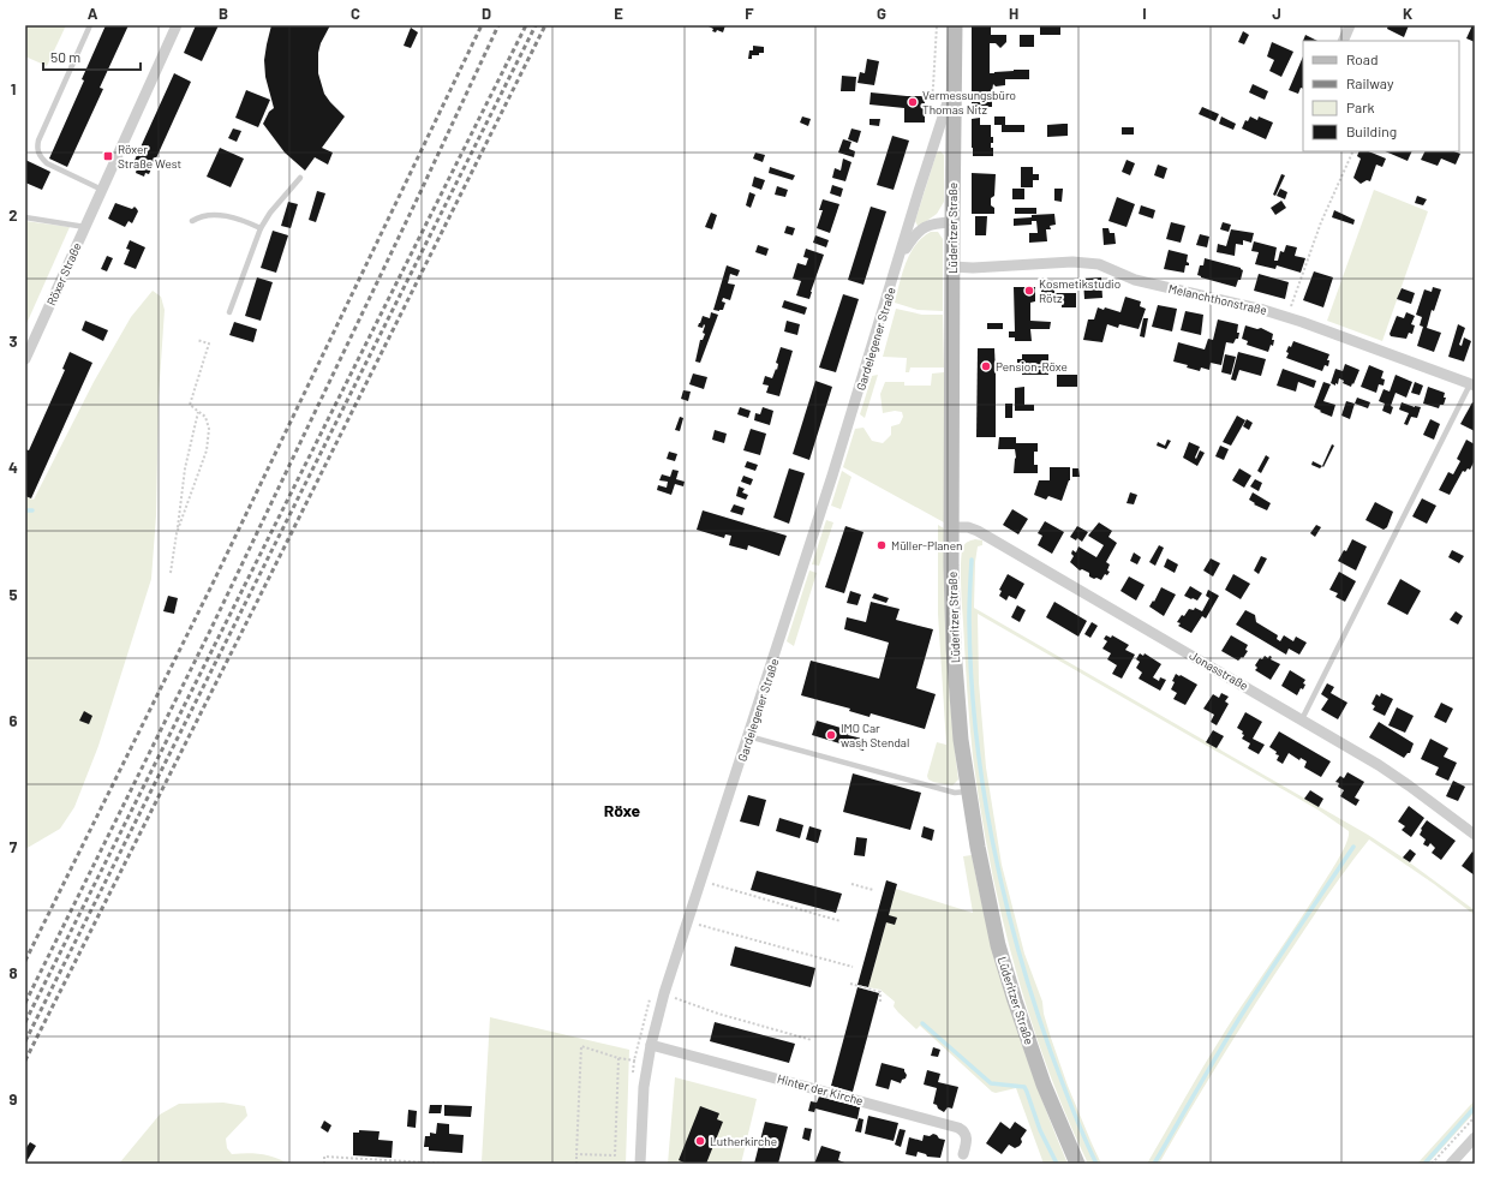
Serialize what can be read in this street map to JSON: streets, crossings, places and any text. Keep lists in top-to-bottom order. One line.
{"streets":{"main road":["Lüderitzer Straße"],"street":["Röxer Straße","Melanchthonstraße","Gardelegener Straße","Jonasstraße","Hinter der Kirche"]},"crossings":[["Lüderitzer Straße","Melanchthonstraße"],["Lüderitzer Straße","Gardelegener Straße"],["Lüderitzer Straße","Jonasstraße"],["Gardelegener Straße","Hinter der Kirche"]],"districts":["Röxe"],"places":{"other":["Vermessungsbüro Thomas Nitz","Kosmetikstudio Rötz","Pension-Röxe","Müller-Planen","IMO Car wash Stendal","Lutherkirche"],"transit":["Röxer Straße West"]},"legend":["Road","Railway","Park","Building"],"scale_bar":"50 m","grid":{"columns":["A","B","C","D","E","F","G","H","I","J","K"],"rows":["1","2","3","4","5","6","7","8","9"]}}
